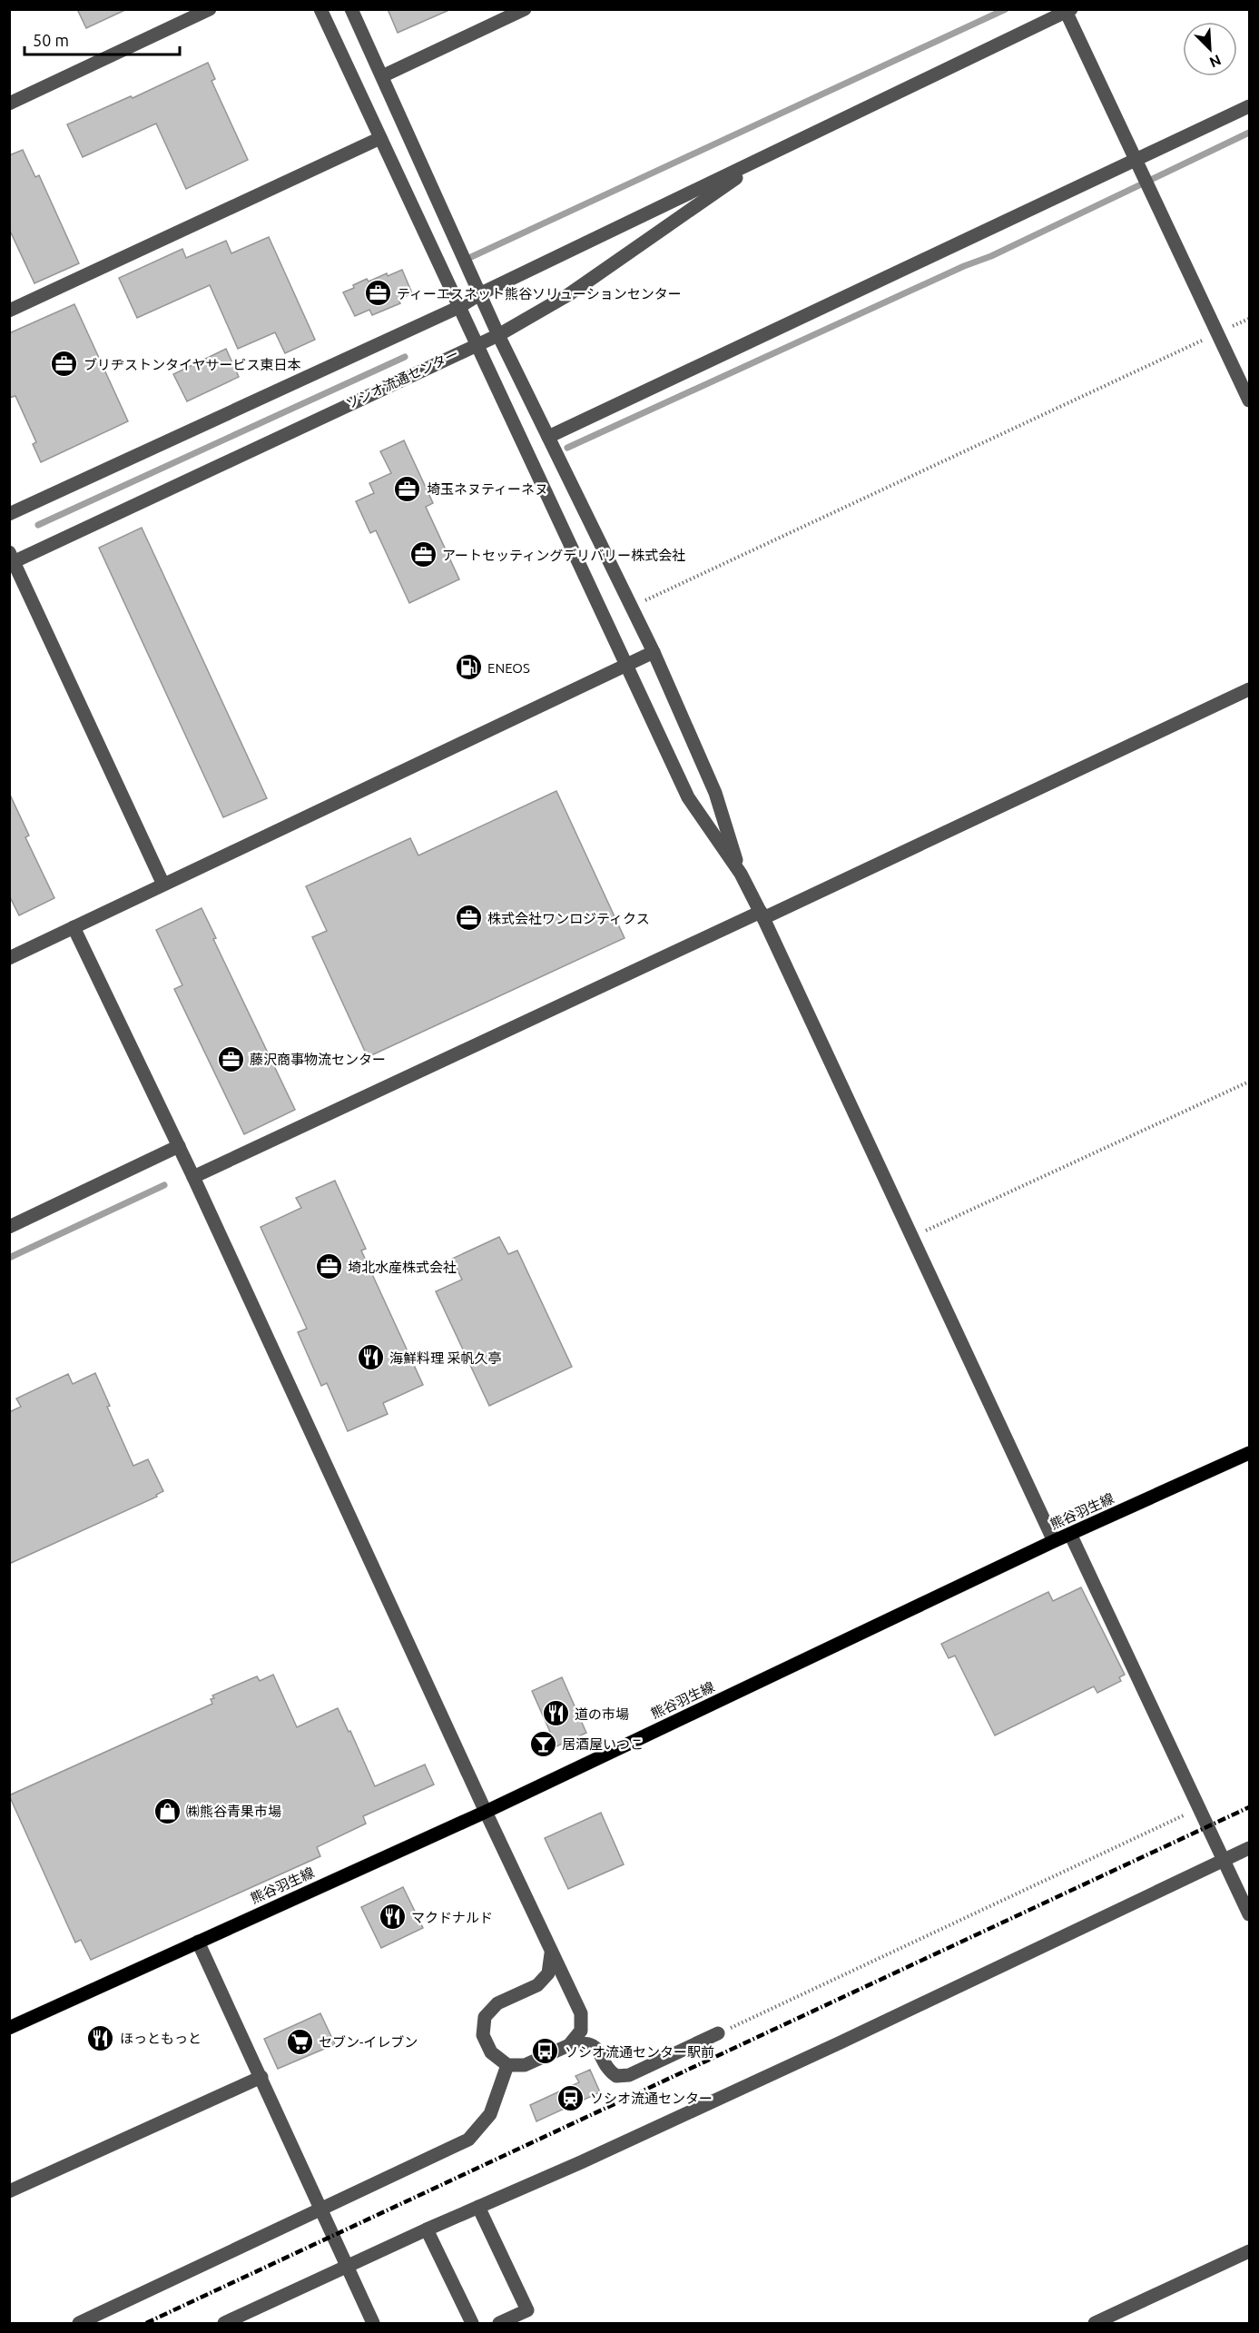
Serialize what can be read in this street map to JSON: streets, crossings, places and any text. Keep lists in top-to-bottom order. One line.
{"streets":{"main road":["熊谷羽生線"],"street":["ソシオ流通センター"]},"places":{"office":["ティーエスネット熊谷ソリューションセンター","ブリヂストンタイヤサービス東日本","埼玉ネヌティーネヌ","アートセッティングデリバリー株式会社","株式会社ワンロジティクス","藤沢商事物流センター","埼北水産株式会社"],"fuel station":["ENEOS"],"restaurant":["海鮮料理 采帆久亭","道の市場","マクドナルド","ほっともっと"],"bar":["居酒屋いつこ"],"shop":["㈱熊谷青果市場"],"supermarket":["セブン-イレブン"],"bus stop":["ソシオ流通センター駅前"],"station":["ソシオ流通センター"]},"scale_bar":"50 m","north":"bottom right"}
